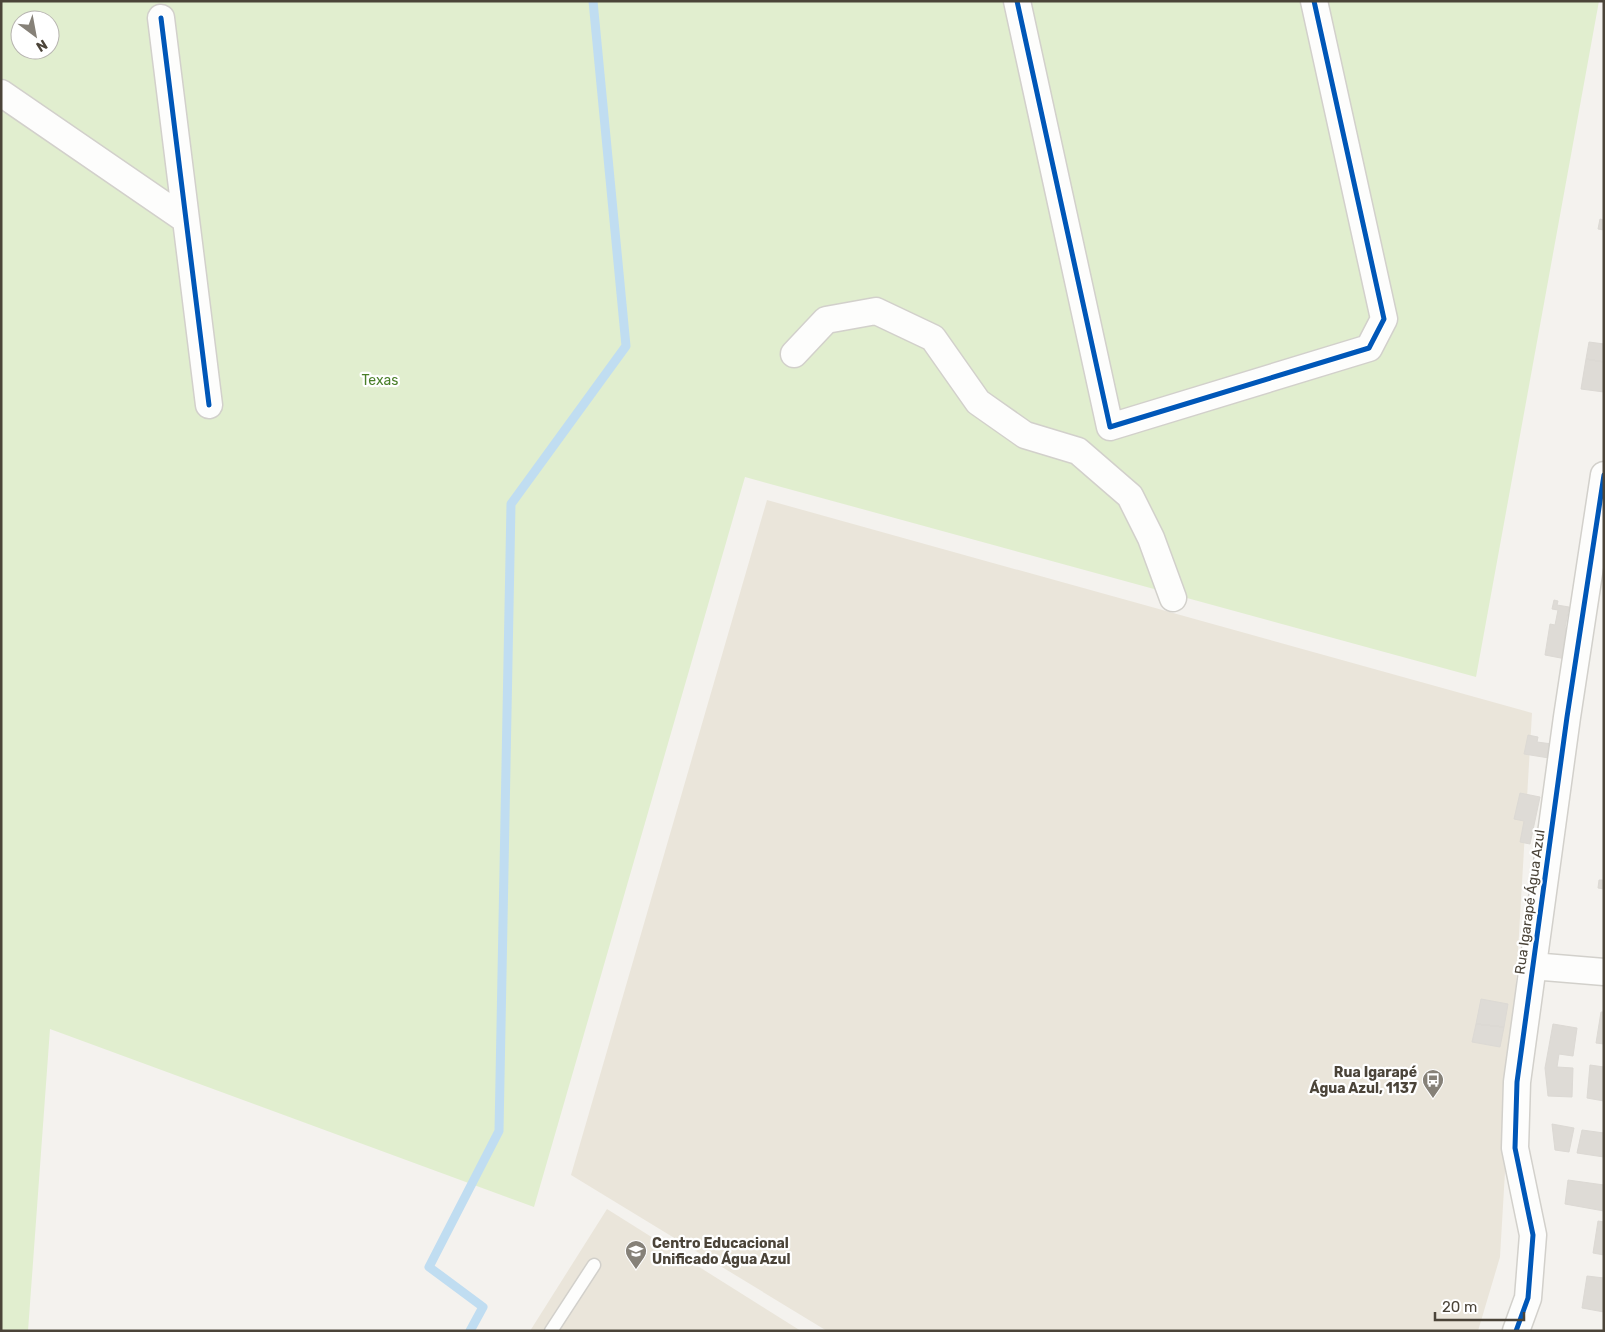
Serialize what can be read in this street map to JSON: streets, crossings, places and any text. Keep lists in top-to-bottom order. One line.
{"streets":{"street":["Rua Igarapé Água Azul"]},"parks":["Texas"],"places":{"bus stop":["Rua Igarapé Água Azul, 1137"],"school or university":["Centro Educacional Unificado Água Azul"]},"scale_bar":"20 m","north":"bottom right"}
